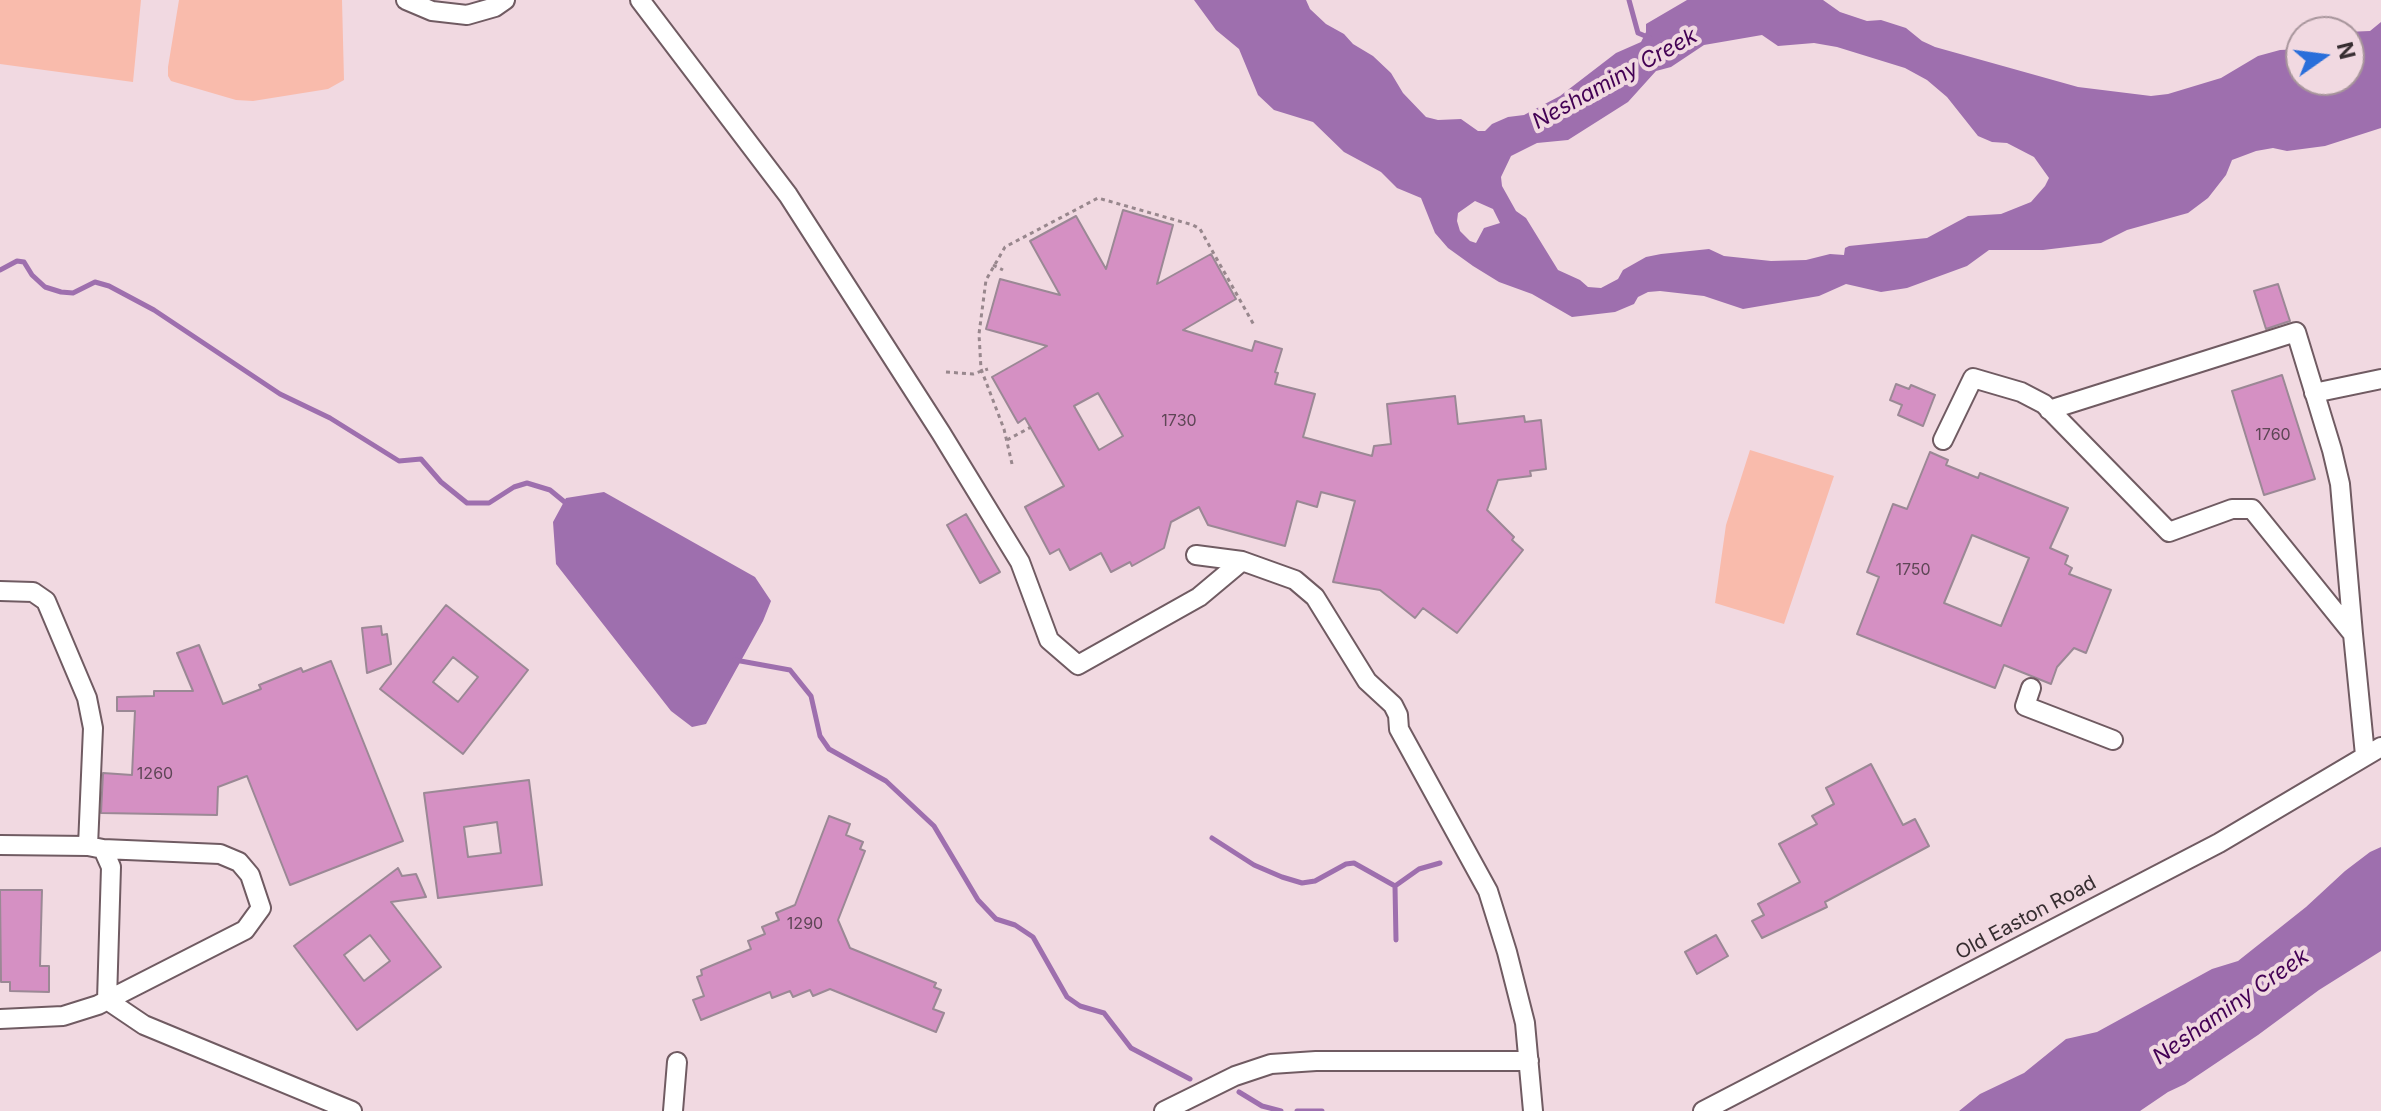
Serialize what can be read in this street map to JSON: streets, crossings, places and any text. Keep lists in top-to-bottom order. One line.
{"streets":{"street":["Old Easton Road"]},"water":["Neshaminy Creek"],"house_numbers":["1730","1760","1750","1260","1290"],"north":"right"}
